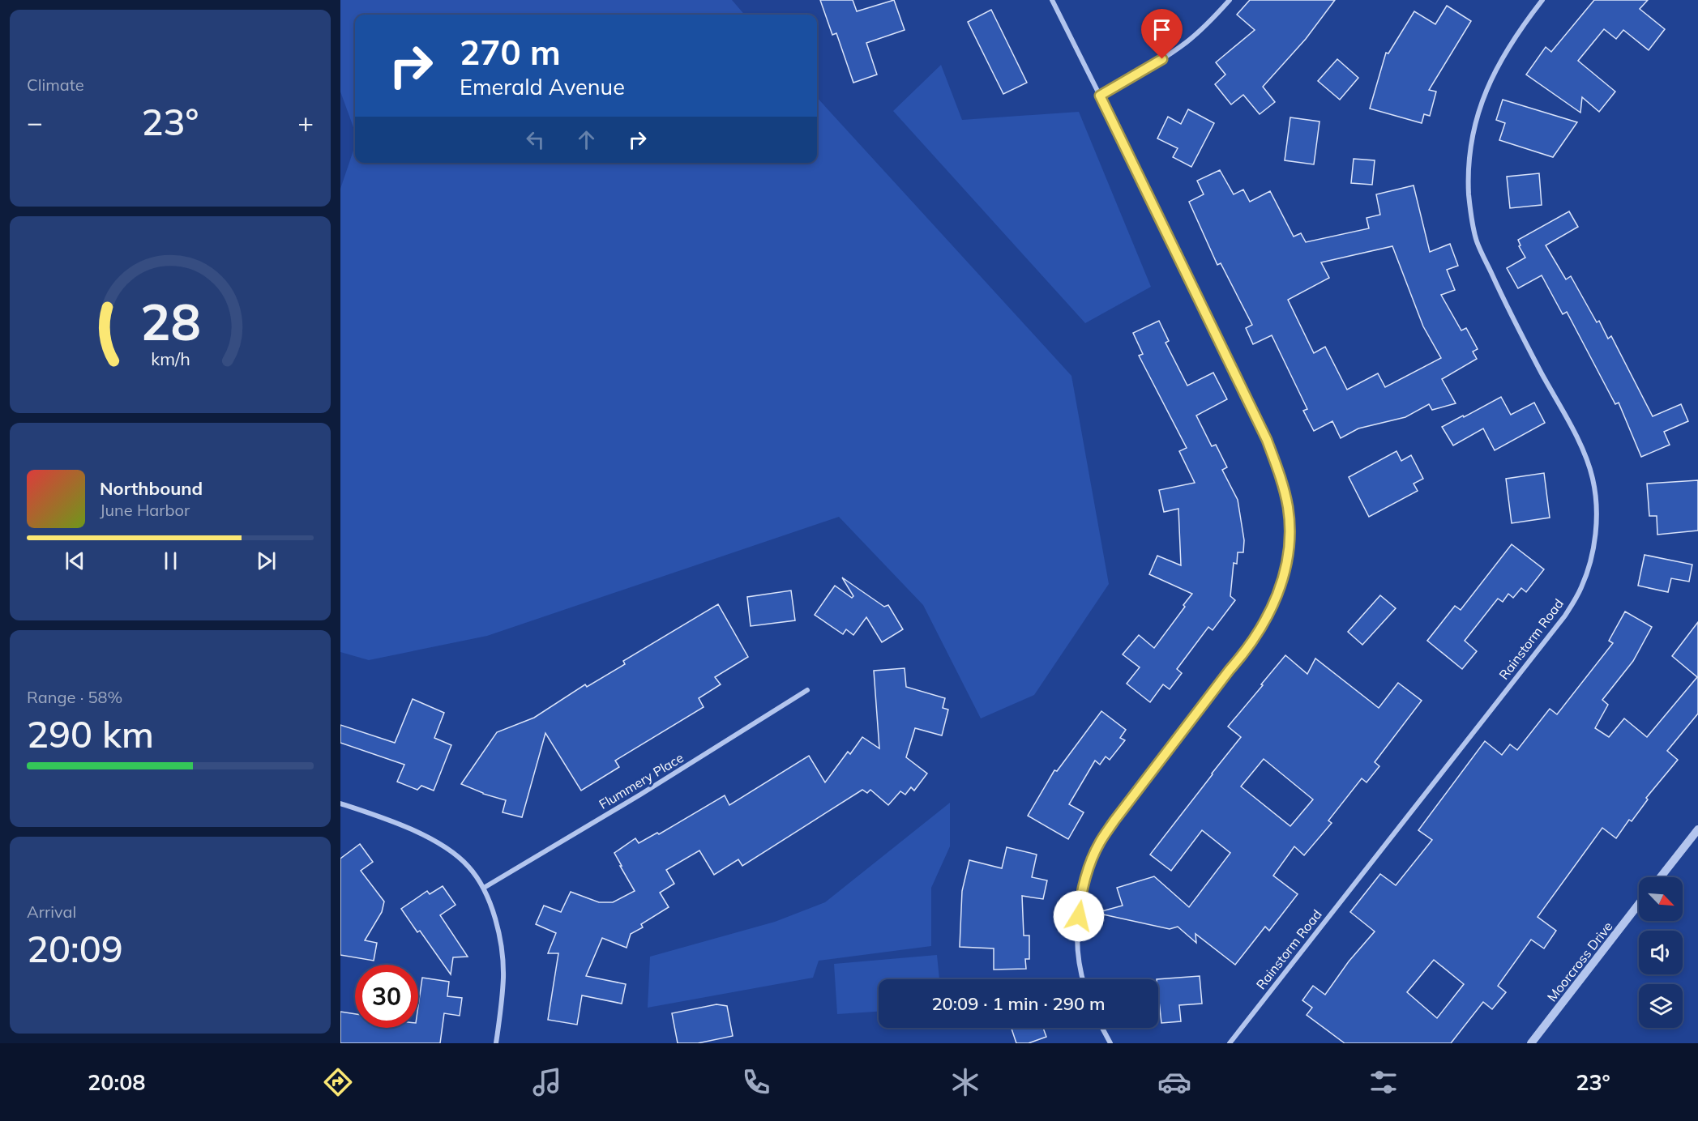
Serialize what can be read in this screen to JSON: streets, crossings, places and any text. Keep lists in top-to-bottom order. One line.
{"streets":{"street":["Rainstorm Road","Flummery Place","Moorcross Drive"]},"north":"bottom right","page":{"tile":["Climate",["Range · 58%","290 km"],["Arrival","20:09"]],"turn":["270 m","Emerald Avenue"],"heat":["−","23°","+"],"song":["Northbound","June Harbor"],"limit":"30","trip":"20:09 · 1 min · 290 m","tabs":["20:08","23°"],"gauge":["28","km/h"]}}
